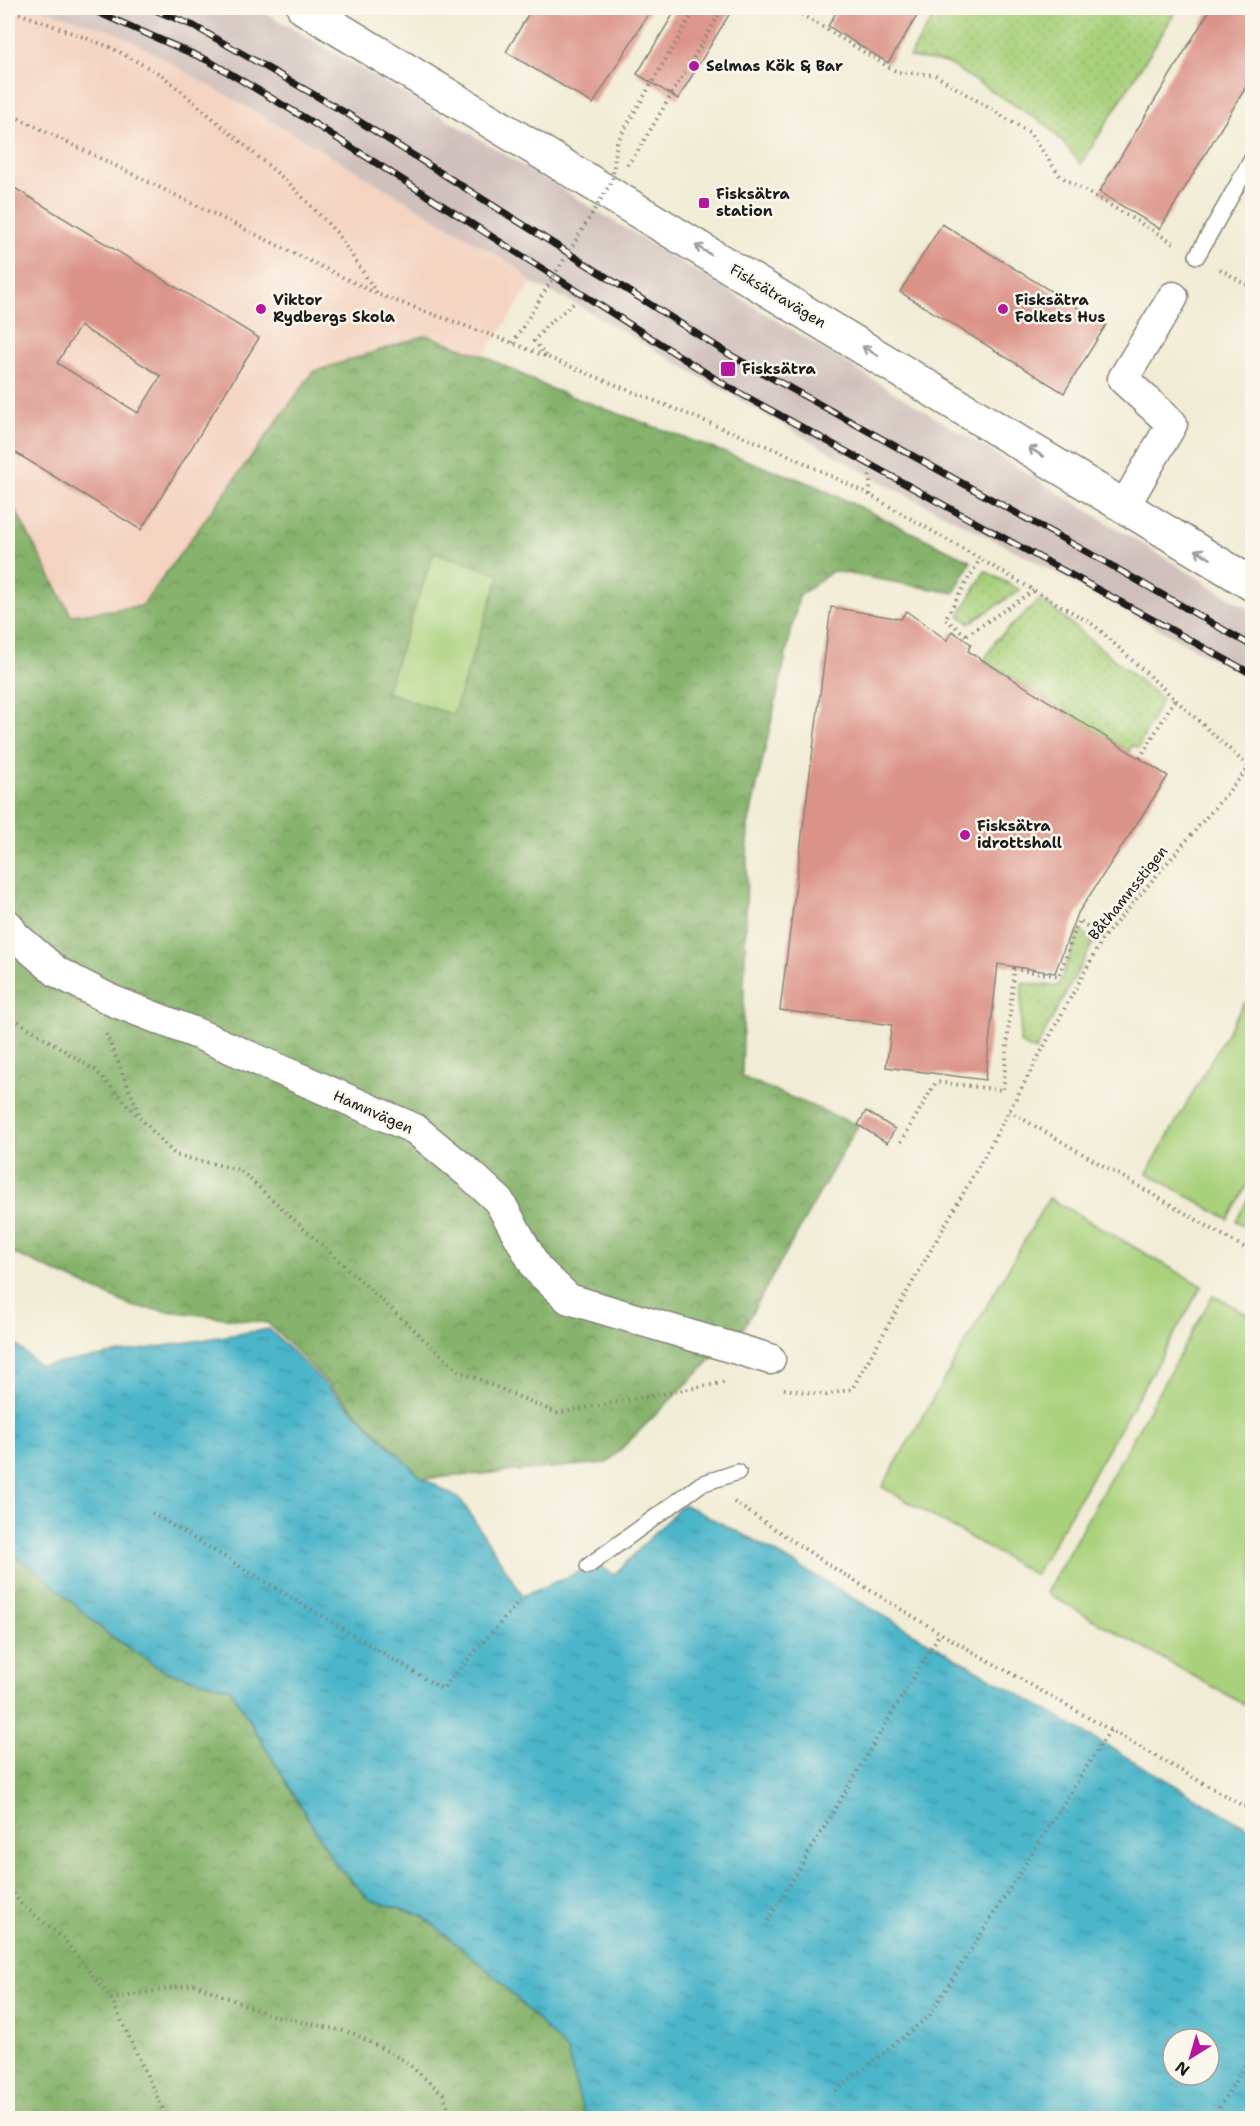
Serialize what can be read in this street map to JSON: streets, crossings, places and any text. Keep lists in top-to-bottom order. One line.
{"streets":{"street":["Fisksätravägen","Hamnvägen"],"path":["Båthamnsstigen"]},"one_way":["Fisksätravägen"],"places":{"other":["Selmas Kök & Bar","Viktor Rydbergs Skola","Fisksätra Folkets Hus","Fisksätra idrottshall"],"transit":["Fisksätra station","Fisksätra"]},"north":"bottom left"}
